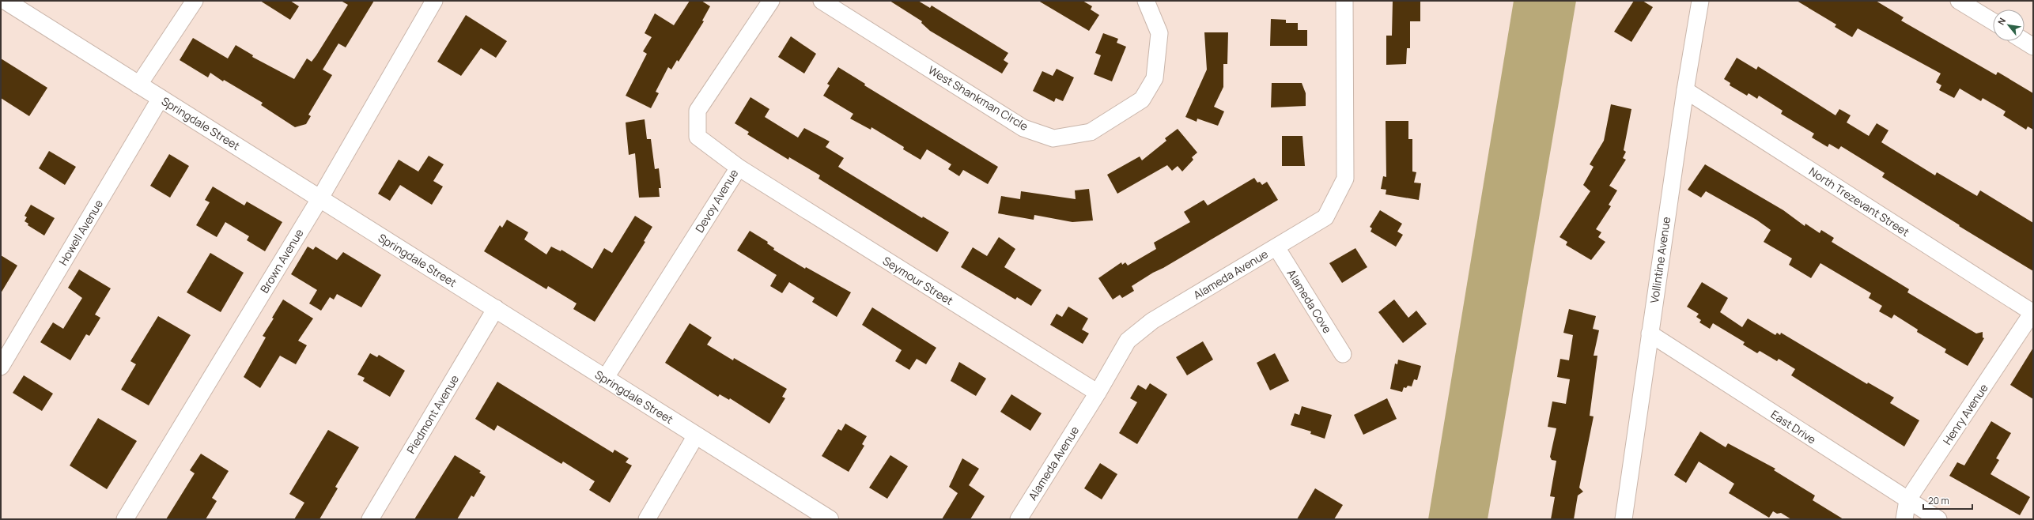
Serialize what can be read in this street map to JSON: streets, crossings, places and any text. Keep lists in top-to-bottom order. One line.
{"streets":{"street":["West Shankman Circle","Springdale Street","Devoy Avenue","North Trezevant Street","Howell Avenue","Vollintine Avenue","Brown Avenue","Alameda Avenue","Seymour Street","Alameda Cove","Piedmont Avenue","Henry Avenue","East Drive"]},"crossings":[["Springdale Street","Devoy Avenue"],["Springdale Street","Howell Avenue"],["Springdale Street","Brown Avenue"],["Springdale Street","Piedmont Avenue"],["Devoy Avenue","Seymour Street"],["North Trezevant Street","Vollintine Avenue"],["North Trezevant Street","Henry Avenue"],["Vollintine Avenue","East Drive"],["Alameda Avenue","Seymour Street"],["Alameda Avenue","Alameda Cove"],["Henry Avenue","East Drive"]],"scale_bar":"20 m","north":"top left"}
